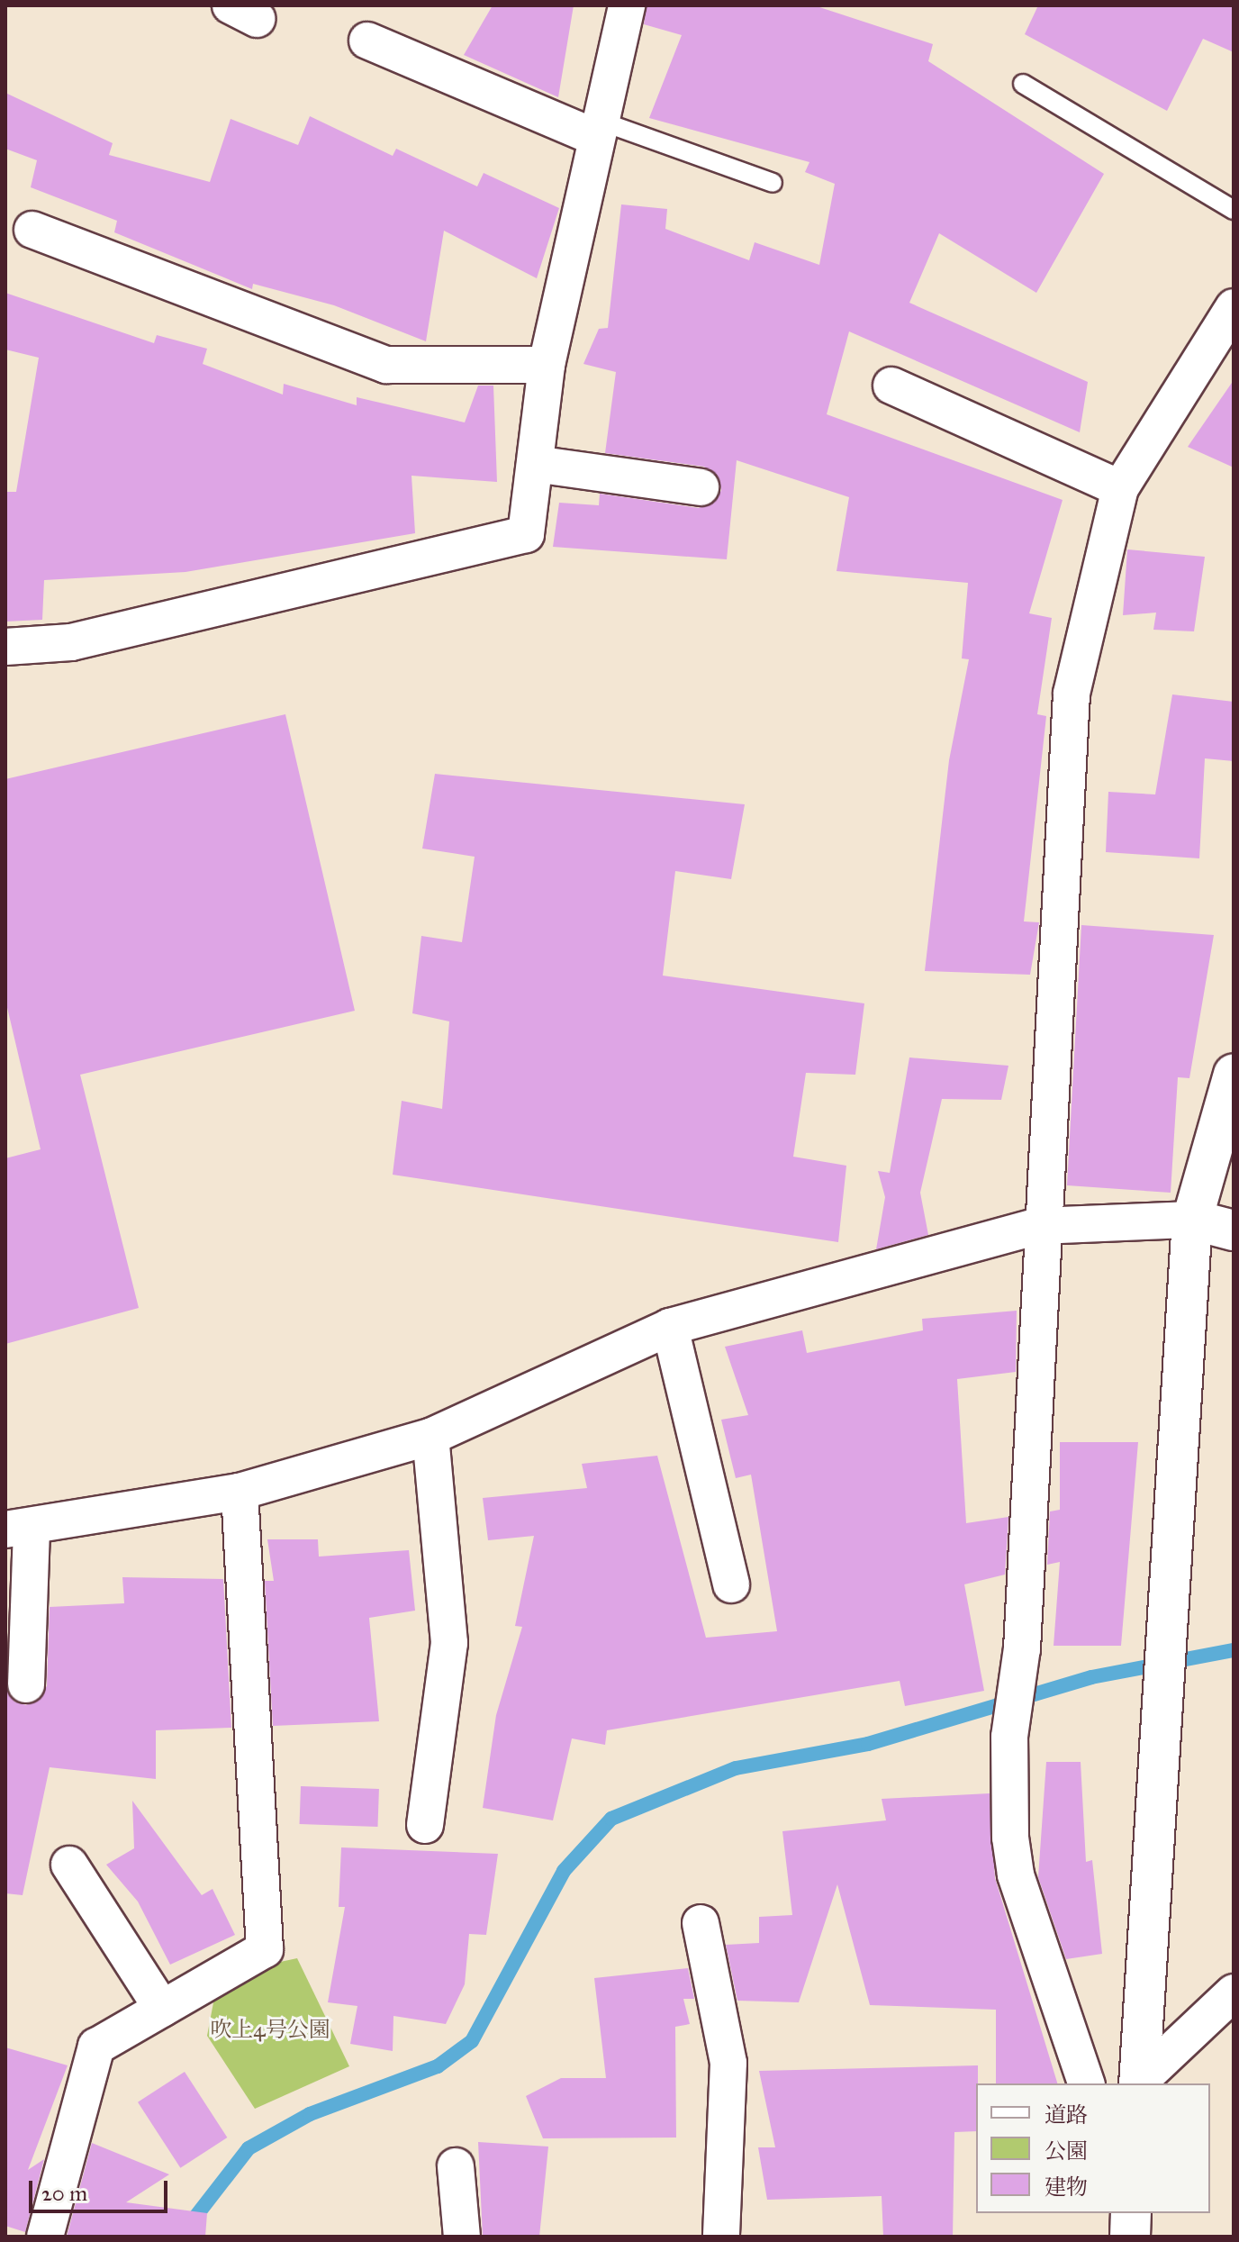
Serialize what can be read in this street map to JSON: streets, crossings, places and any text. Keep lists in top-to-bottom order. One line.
{"parks":["吹上4号公園"],"legend":["道路","公園","建物"],"scale_bar":"20 m"}
